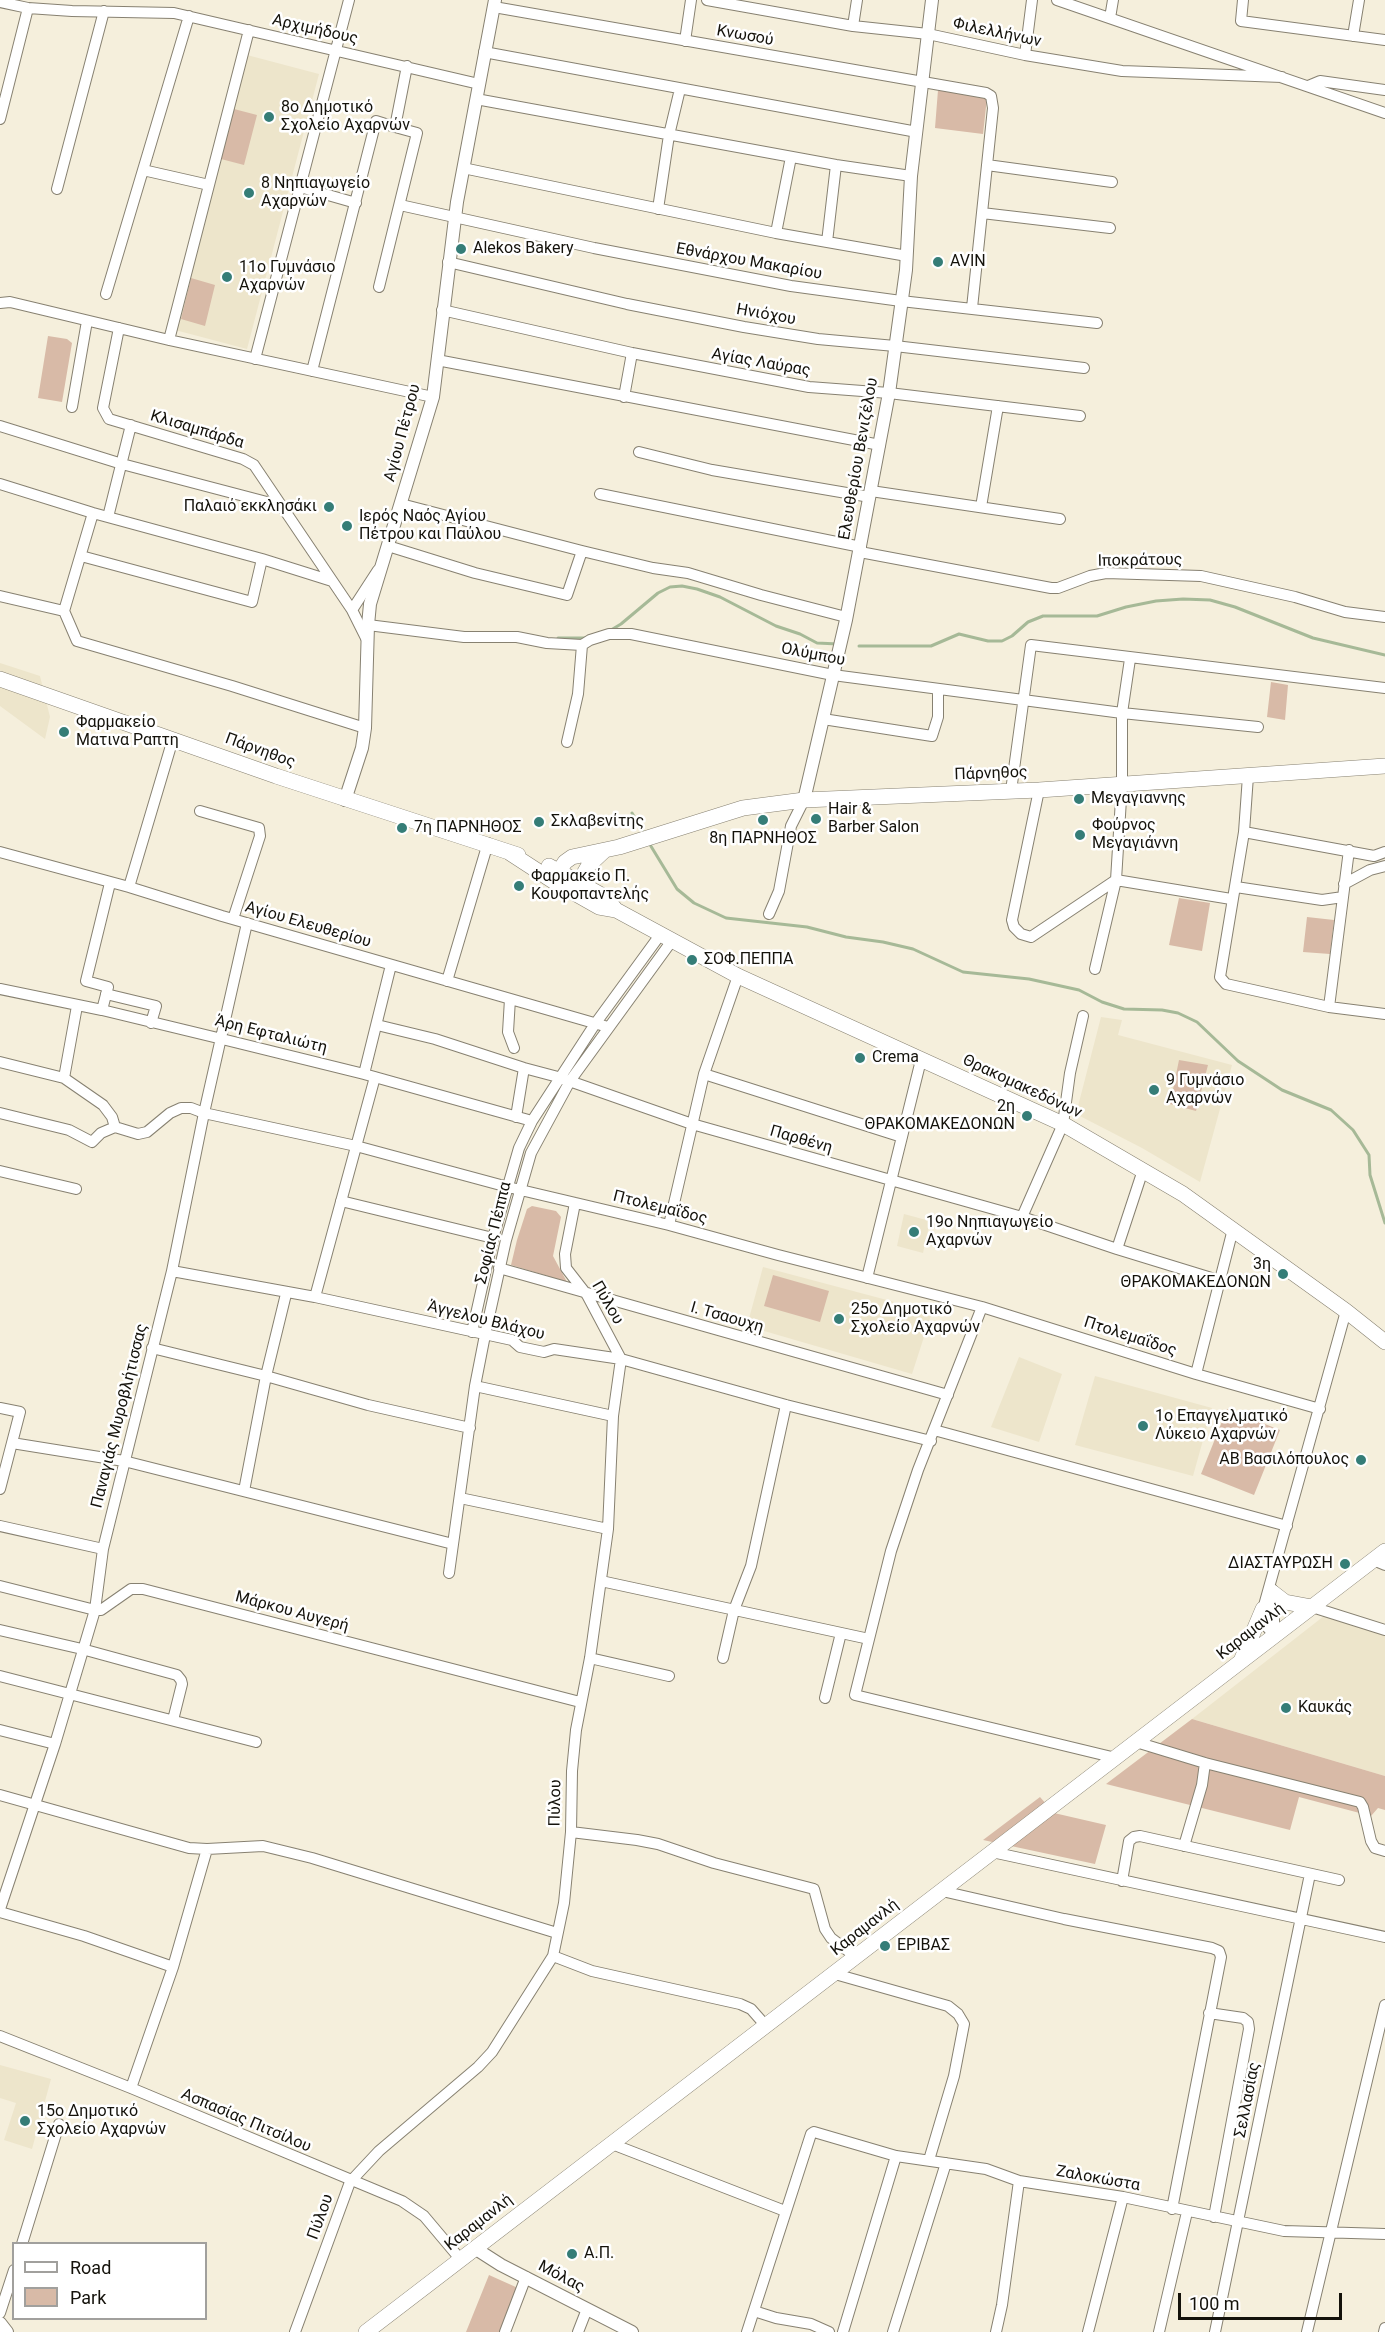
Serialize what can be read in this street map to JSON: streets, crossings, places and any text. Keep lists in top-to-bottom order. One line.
{"streets":{"main road":["Πάρνηθος","Θρακομακεδόνων","Καραμανλή"],"street":["Αρχιμήδους","Φιλελλήνων","Κνωσού","Εθνάρχου Μακαρίου","Ηνιόχου","Αγίας Λαύρας","Κλισαμπάρδα","Αγίου Πέτρου","Ελευθερίου Βενιζέλου","Ιποκράτους","Ολύμπου","Αγίου Ελευθερίου","Άρη Εφταλιώτη","Παρθένη","Πτολεμαΐδος","Σοφίας Πέππα","Πύλου","Ι. Τσαουχη","Άγγελου Βλάχου","Παναγιάς Μυροβλήτισσας","Μάρκου Αυγερή","Σελλασίας","Ασπασίας Πιτσίλου","Ζαλοκώστα","Μόλας"]},"crossings":[["Αρχιμήδους","Αγίου Πέτρου"],["Φιλελλήνων","Ελευθερίου Βενιζέλου"],["Κνωσού","Αγίου Πέτρου"],["Κνωσού","Ελευθερίου Βενιζέλου"],["Εθνάρχου Μακαρίου","Αγίου Πέτρου"],["Εθνάρχου Μακαρίου","Ελευθερίου Βενιζέλου"],["Ηνιόχου","Αγίου Πέτρου"],["Ηνιόχου","Ελευθερίου Βενιζέλου"],["Αγίας Λαύρας","Αγίου Πέτρου"],["Αγίας Λαύρας","Ελευθερίου Βενιζέλου"],["Κλισαμπάρδα","Αγίου Πέτρου"],["Αγίου Πέτρου","Ολύμπου"],["Αγίου Πέτρου","Πάρνηθος"],["Ελευθερίου Βενιζέλου","Ιποκράτους"],["Ελευθερίου Βενιζέλου","Ολύμπου"],["Ελευθερίου Βενιζέλου","Πάρνηθος"],["Πάρνηθος","Θρακομακεδόνων"],["Αγίου Ελευθερίου","Σοφίας Πέππα"],["Αγίου Ελευθερίου","Παναγιάς Μυροβλήτισσας"],["Άρη Εφταλιώτη","Σοφίας Πέππα"],["Άρη Εφταλιώτη","Παναγιάς Μυροβλήτισσας"],["Θρακομακεδόνων","Σοφίας Πέππα"],["Παρθένη","Σοφίας Πέππα"],["Πτολεμαΐδος","Σοφίας Πέππα"],["Πτολεμαΐδος","Πύλου"],["Πτολεμαΐδος","Παναγιάς Μυροβλήτισσας"],["Σοφίας Πέππα","Ι. Τσαουχη"],["Σοφίας Πέππα","Άγγελου Βλάχου"],["Πύλου","Ι. Τσαουχη"],["Πύλου","Άγγελου Βλάχου"],["Πύλου","Μάρκου Αυγερή"],["Πύλου","Ασπασίας Πιτσίλου"],["Άγγελου Βλάχου","Παναγιάς Μυροβλήτισσας"],["Παναγιάς Μυροβλήτισσας","Μάρκου Αυγερή"],["Καραμανλή","Ασπασίας Πιτσίλου"],["Καραμανλή","Μόλας"],["Σελλασίας","Ζαλοκώστα"]],"places":["8ο Δημοτικό Σχολείο Αχαρνών","8 Νηπιαγωγείο Αχαρνών","Alekos Bakery","AVIN","11ο Γυμνάσιο Αχαρνών","Παλαιό εκκλησάκι","Ιερός Ναός Αγίου Πέτρου και Παύλου","Φαρμακείο Ματινα Ραπτη","Μεγαγιαννης","Hair & Barber Salon","8η ΠΑΡΝΗΘΟΣ","Σκλαβενίτης","7η ΠΑΡΝΗΘΟΣ","Φούρνος Μεγαγιάννη","Φαρμακείο Π. Κουφοπαντελής","ΣΟΦ.ΠΕΠΠΑ","Crema","9 Γυμνάσιο Αχαρνών","2η ΘΡΑΚΟΜΑΚΕΔΟΝΩΝ","19ο Νηπιαγωγείο Αχαρνών","3η ΘΡΑΚΟΜΑΚΕΔΟΝΩΝ","25ο Δημοτικό Σχολείο Αχαρνών","1ο Επαγγελματικό Λύκειο Αχαρνών","ΑΒ Βασιλόπουλος","ΔΙΑΣΤΑΥΡΩΣΗ","Καυκάς","ΕΡΙΒΑΣ","15ο Δημοτικό Σχολείο Αχαρνών","Α.Π."],"legend":["Road","Park"],"scale_bar":"100 m"}
